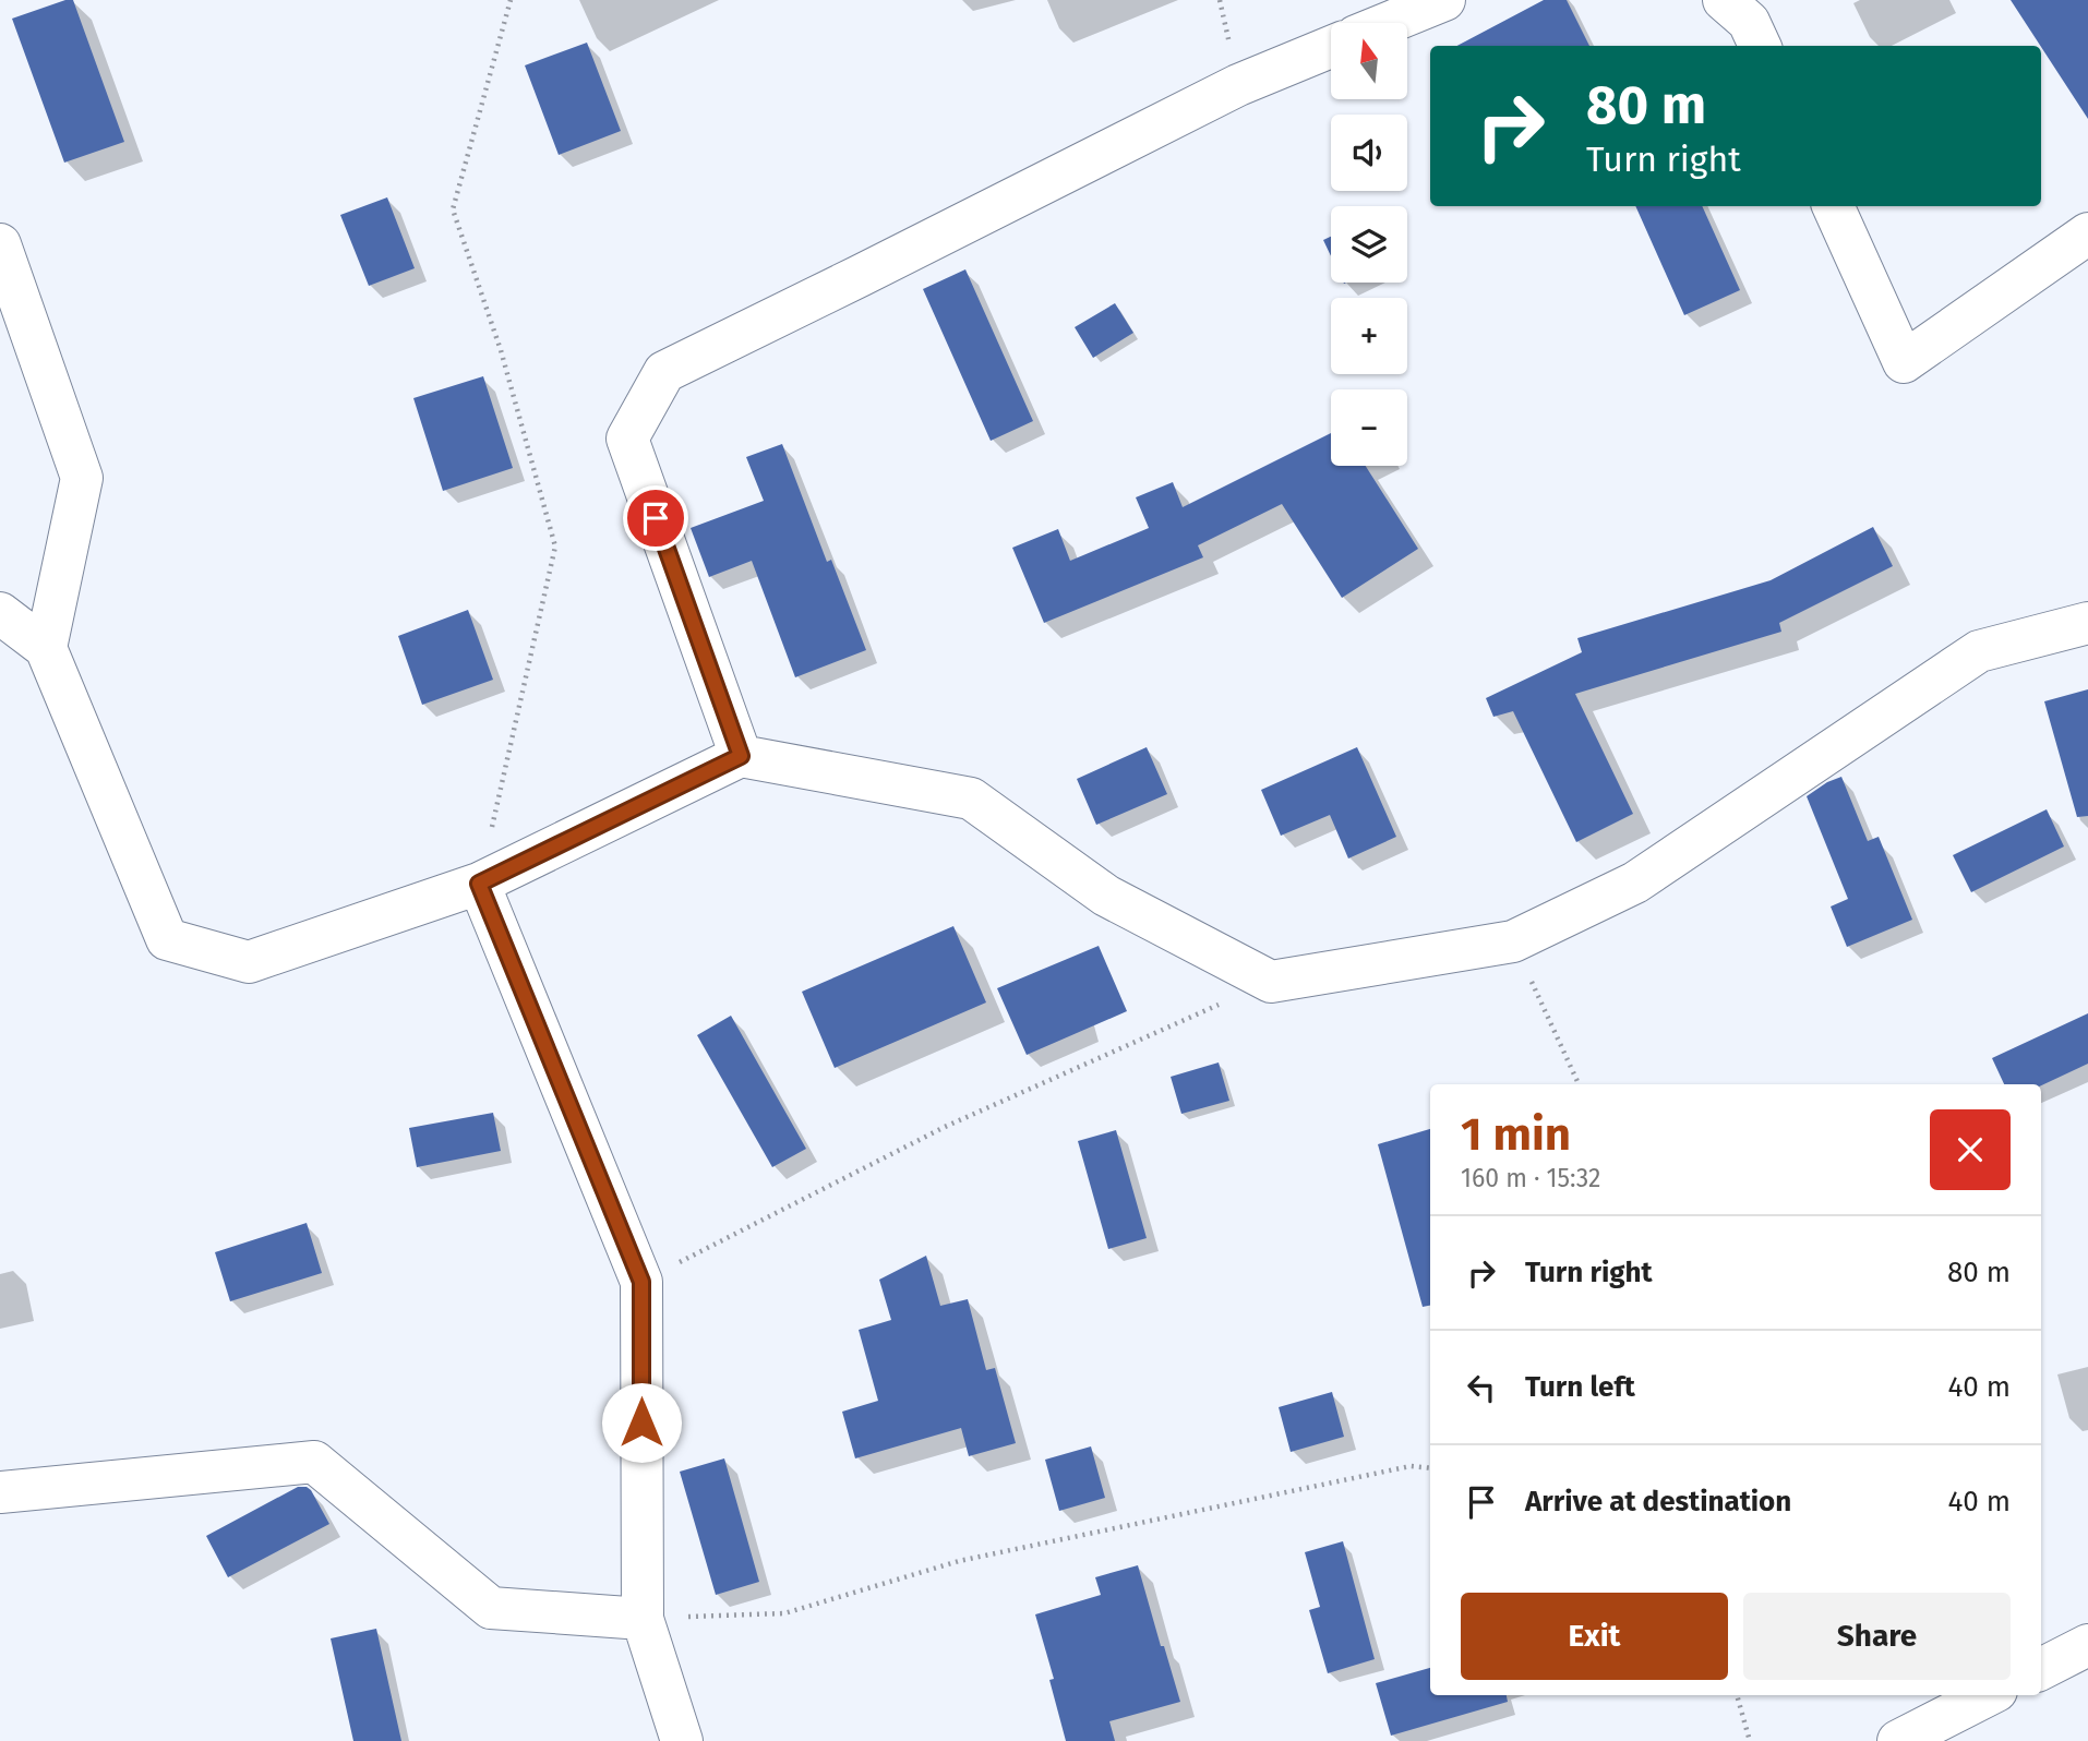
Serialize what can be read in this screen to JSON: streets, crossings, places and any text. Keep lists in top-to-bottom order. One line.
{"north":"top","page":{"map_buttons":["+","−"],"turn":["80 m","Turn right"],"heading":["1 min","160 m · 15:32"],"list":[{"name":"Turn right","value":"80 m"},{"name":"Turn left","value":"40 m"},{"name":"Arrive at destination","value":"40 m"}],"buttons":["Exit","Share"]}}
